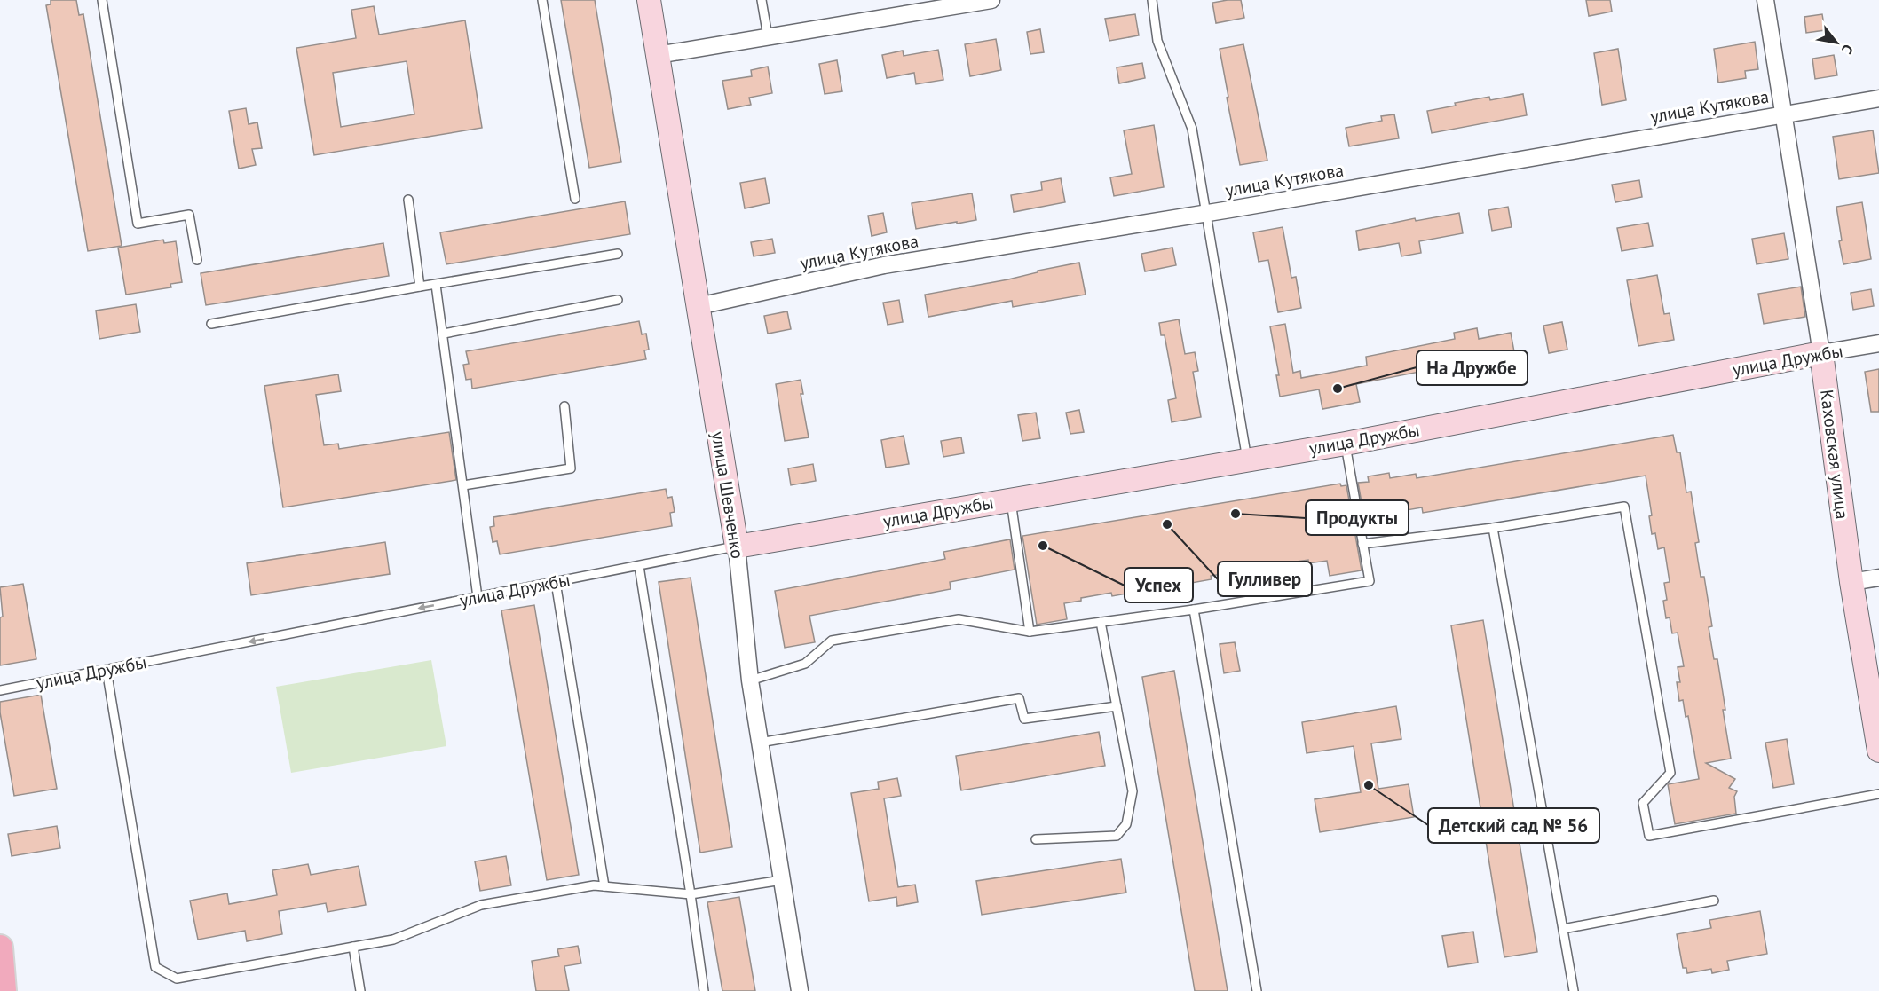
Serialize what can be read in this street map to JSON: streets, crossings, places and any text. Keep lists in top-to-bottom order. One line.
{"streets":{"street":["улица Кутякова","улица Дружбы","Каховская улица","улица Шевченко"]},"crossings":[["улица Кутякова","Каховская улица"],["улица Кутякова","улица Шевченко"],["улица Дружбы","Каховская улица"],["улица Дружбы","улица Шевченко"]],"places":["На Дружбе","Продукты","Гулливер","Успех","Детский сад № 56"],"north":"bottom right"}
